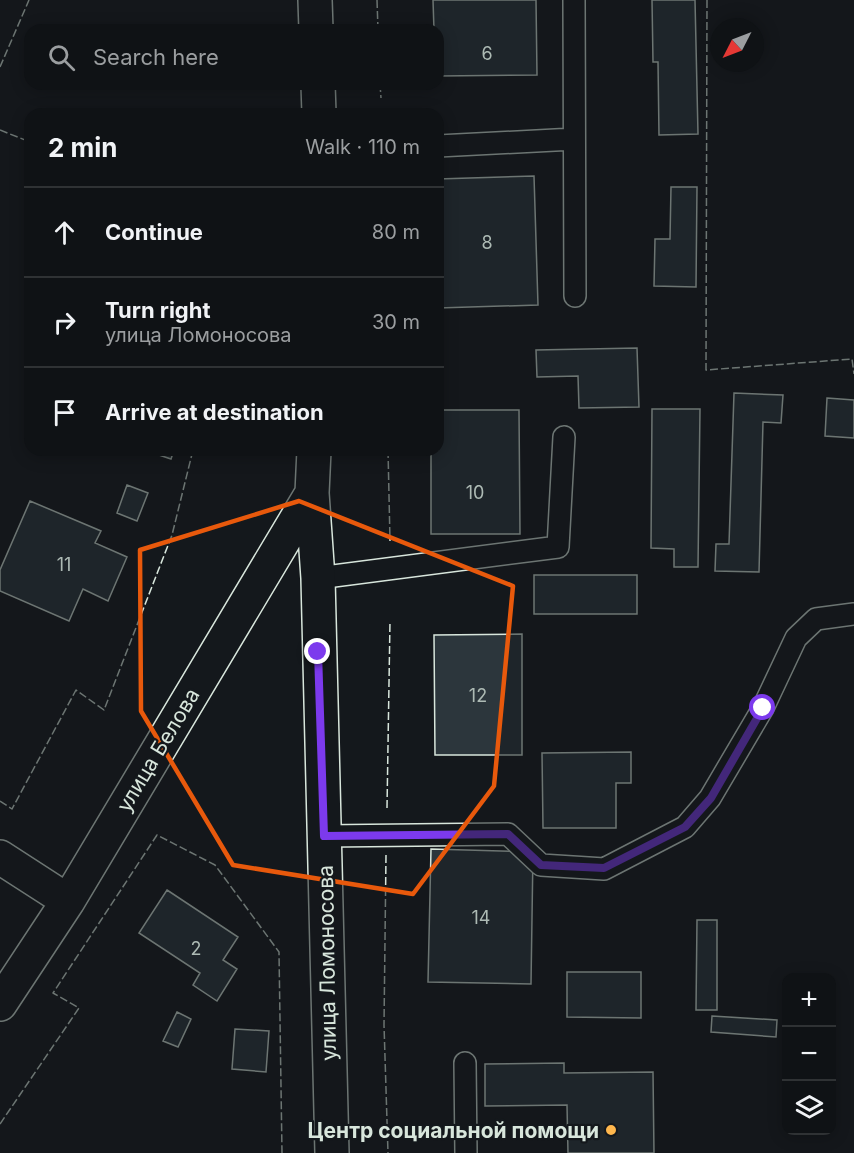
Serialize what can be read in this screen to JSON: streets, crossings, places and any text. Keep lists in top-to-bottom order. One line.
{"streets":{"street":["улица Белова","улица Ломоносова"]},"crossings":[["улица Белова","улица Ломоносова"]],"places":["Центр социальной помощи"],"house_numbers":["6","8","10","11","12","14","2"],"north":"bottom left","page":{"search":"Search here","heading":["2 min","Walk · 110 m"],"list":[["Continue","80 m"],["Turn right","улица Ломоносова","30 m"],"Arrive at destination"],"map_buttons":["+","−"]}}
